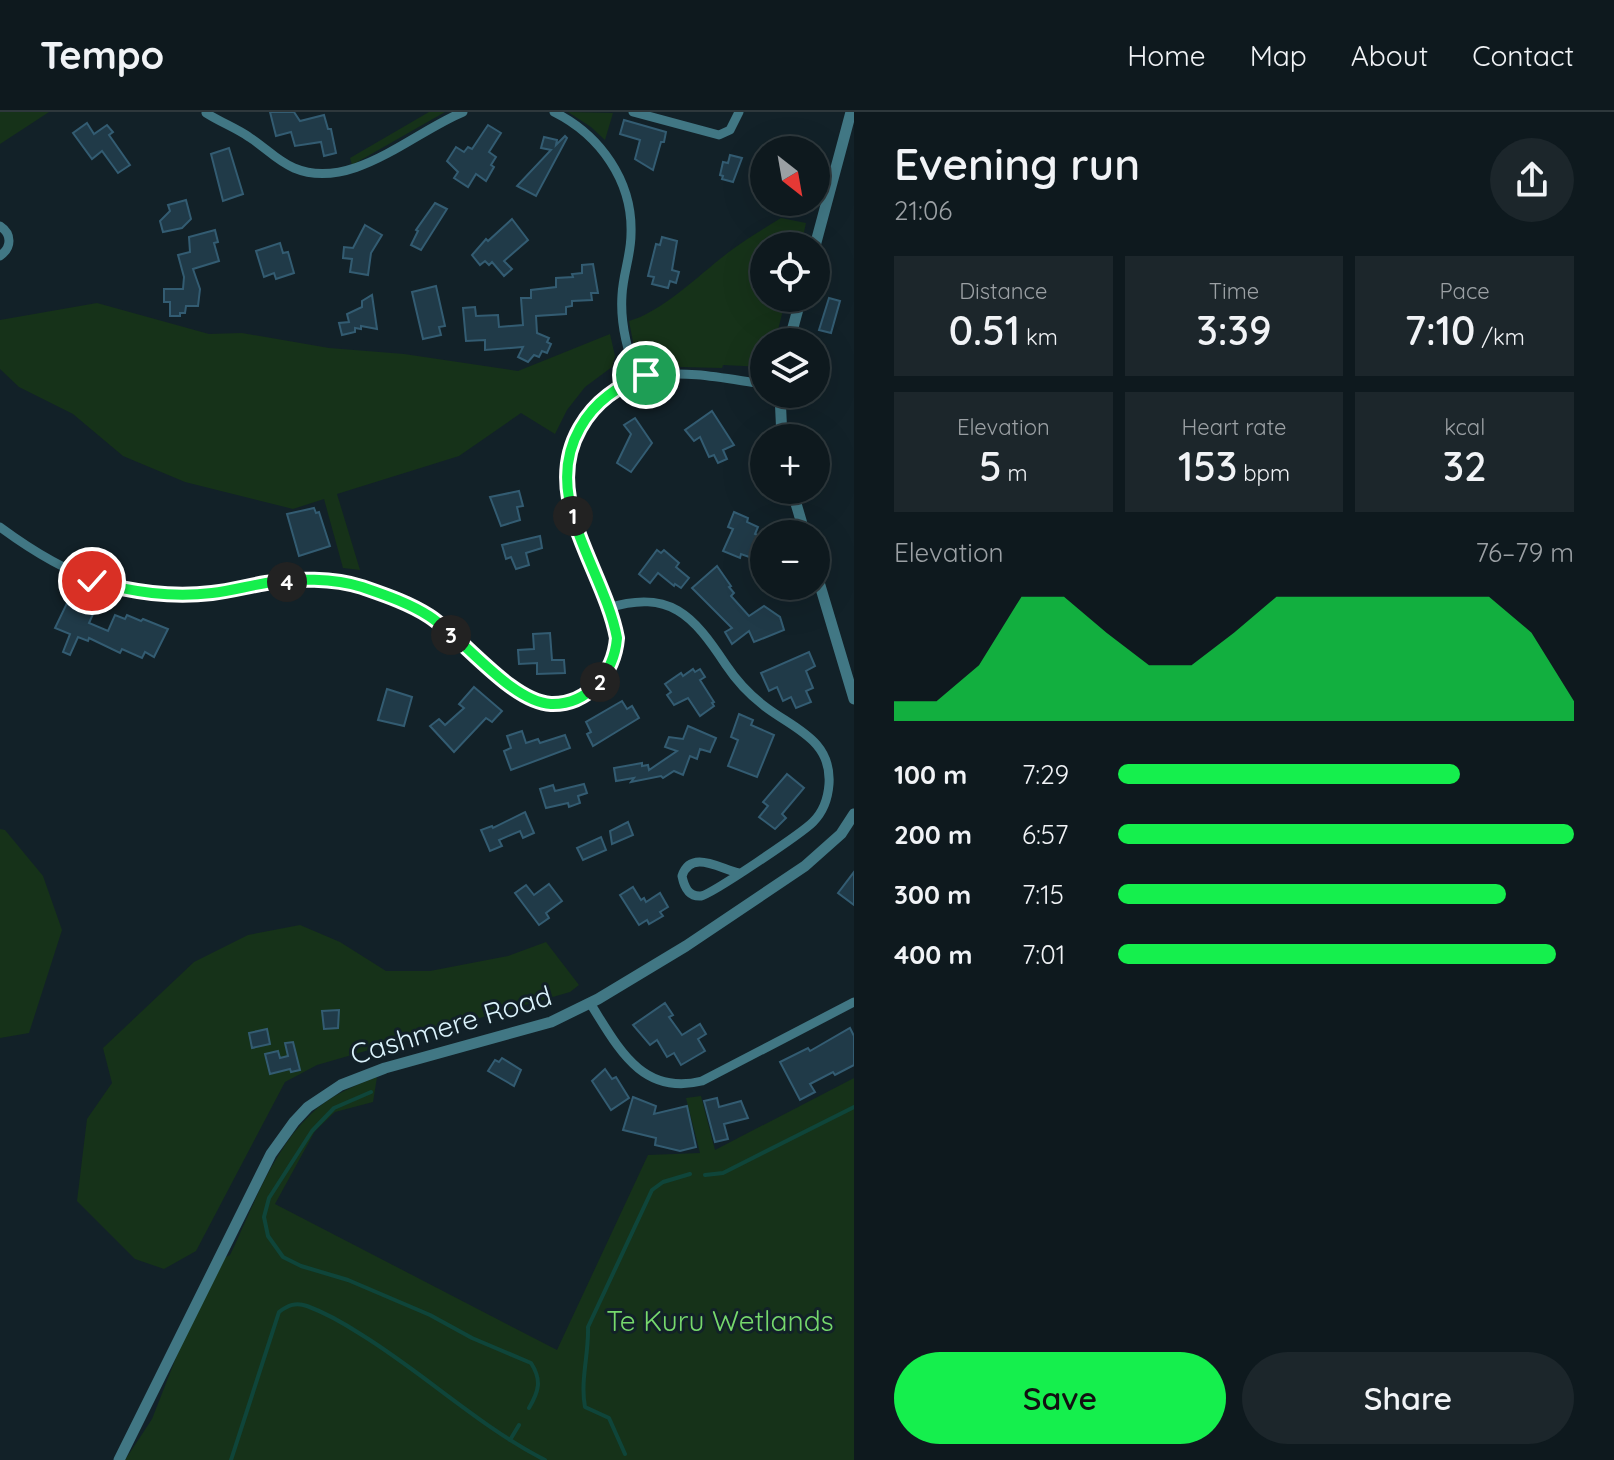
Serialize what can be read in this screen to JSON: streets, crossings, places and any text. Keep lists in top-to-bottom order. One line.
{"streets":{"street":["Cashmere Road"]},"parks":["Te Kuru Wetlands"],"north":"bottom right","page":{"header":"Tempo","nav":["Home","Map","About","Contact"],"heading":["Evening run","21:06"],"map_buttons":["+","−"],"stats":[["Distance","0.51 km"],["Time","3:39"],["Pace","7:10 /km"],["Elevation","5 m"],["Heart rate","153 bpm"],["kcal","32"]],"pins":["1","4","3","2"],"chart":["Elevation","76–79 m"],"list":[{"name":"100 m","note":"7:29"},{"name":"200 m","note":"6:57"},{"name":"300 m","note":"7:15"},{"name":"400 m","note":"7:01"}],"buttons":["Save","Share"]}}
